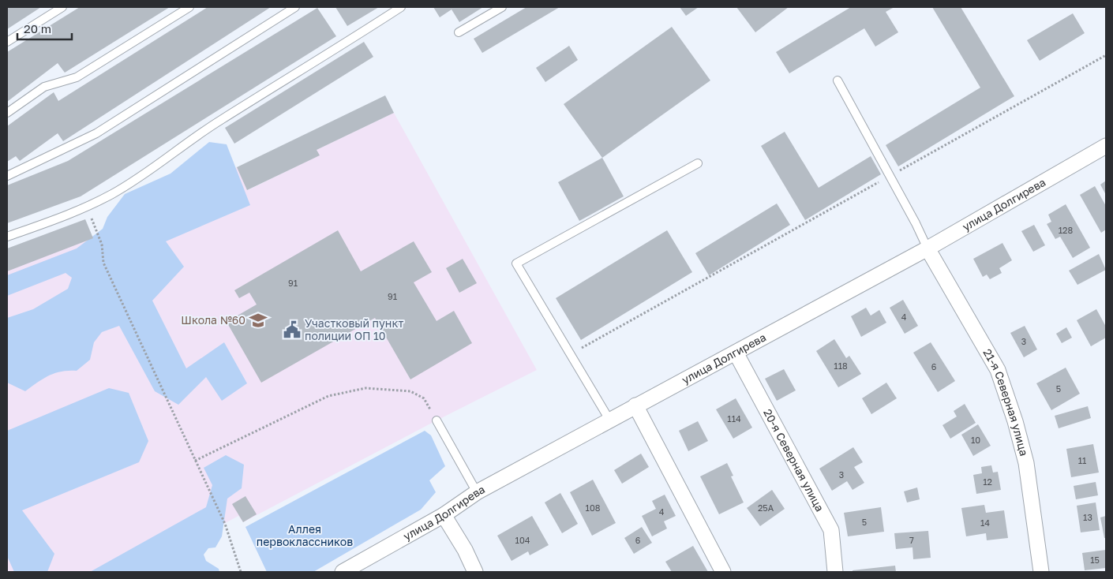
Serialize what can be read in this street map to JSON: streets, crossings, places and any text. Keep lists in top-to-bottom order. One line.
{"streets":{"street":["улица Долгирева","21-я Северная улица","20-я Северная улица"]},"crossings":[["улица Долгирева","21-я Северная улица"],["улица Долгирева","20-я Северная улица"]],"parks":["Аллея первоклассников"],"places":{"school or university":["Школа №60"],"public building":["Участковый пункт полиции ОП 10"]},"house_numbers":["128","91","91","4","3","118","6","5","114","10","11","3","12","108","25А","4","13","5","14","104","6","7","15"],"scale_bar":"20 m"}
